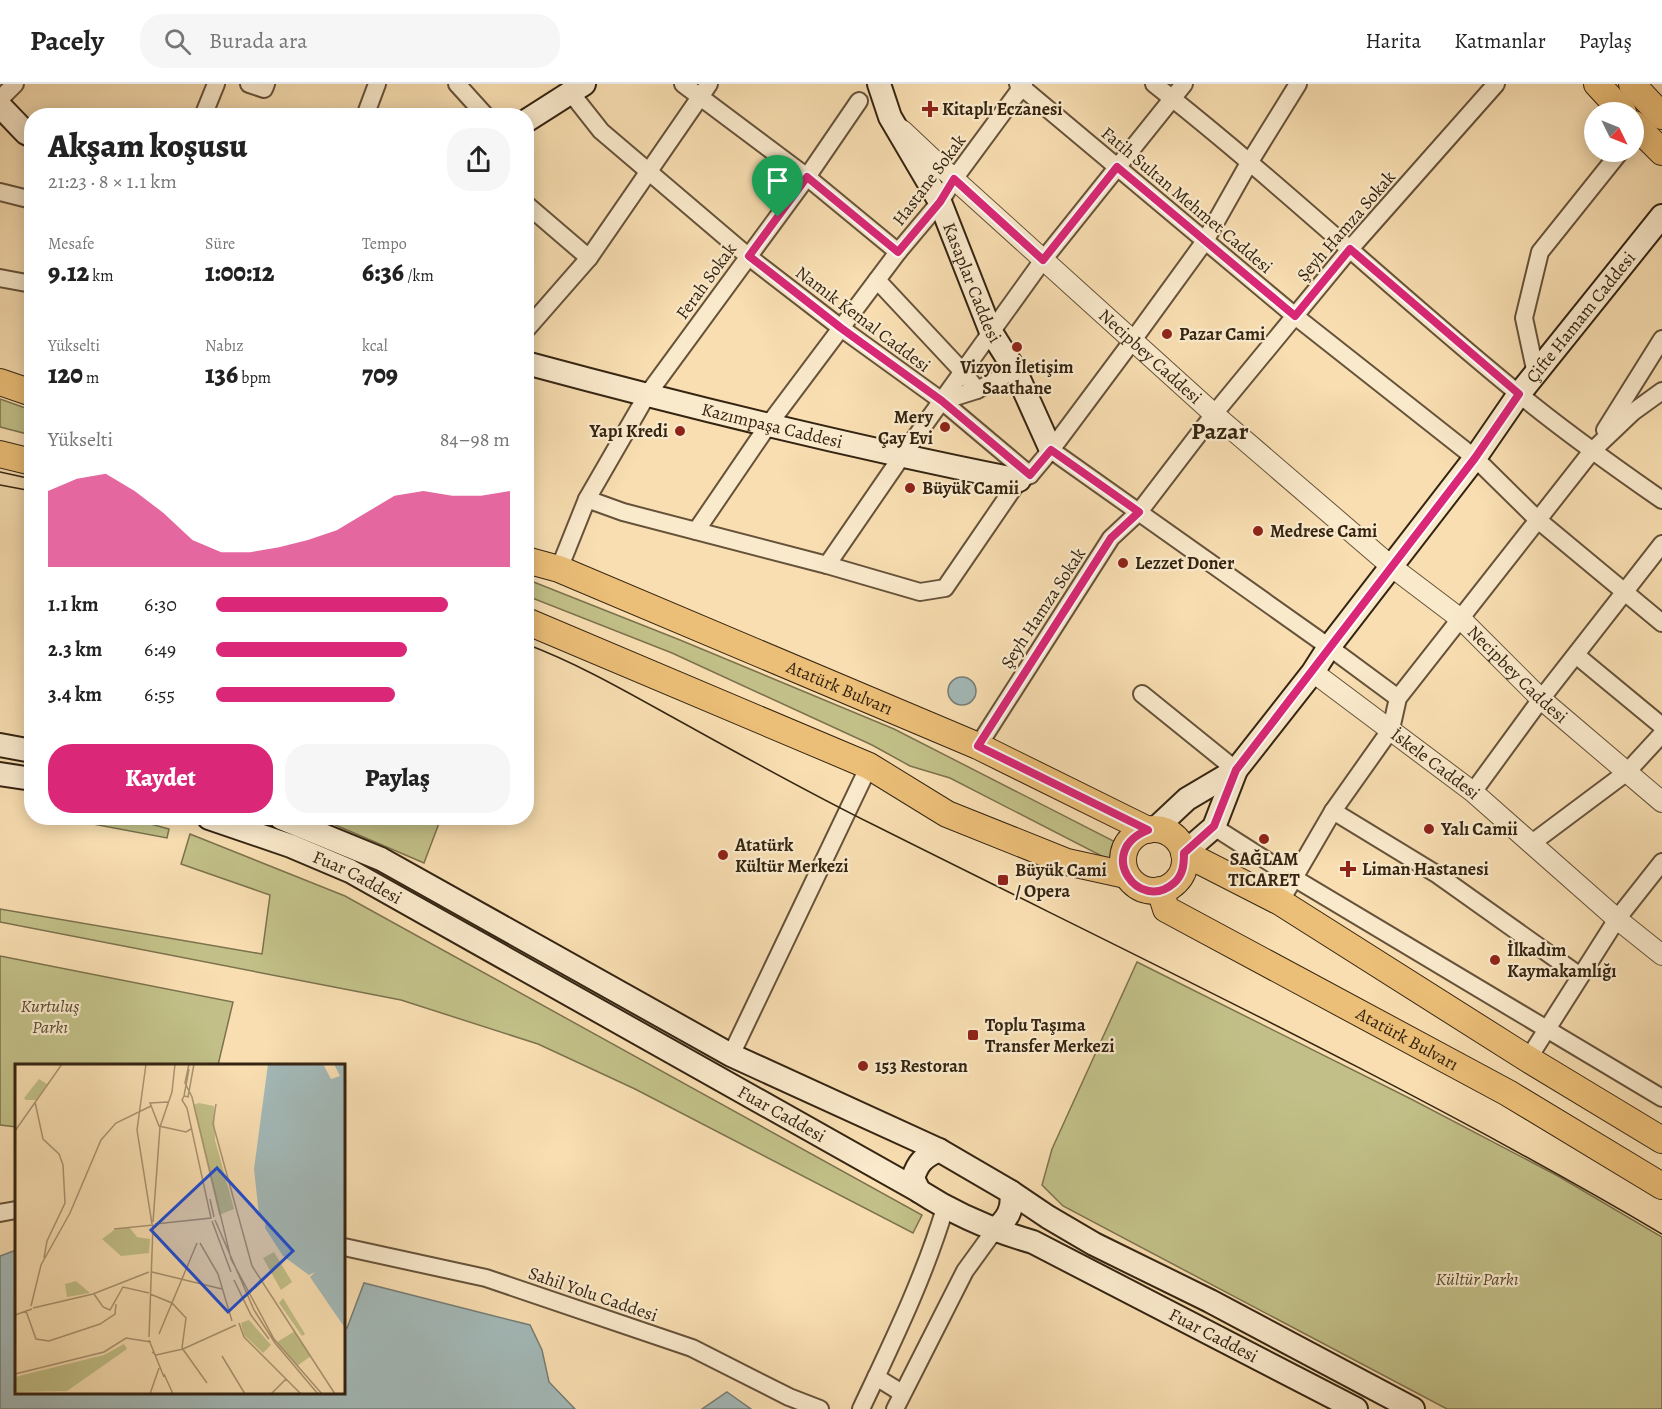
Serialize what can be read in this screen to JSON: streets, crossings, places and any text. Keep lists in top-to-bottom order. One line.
{"streets":{"main road":["Kasaplar Caddesi","Çifte Hamam Caddesi","Kazımpaşa Caddesi","Atatürk Bulvarı","Fuar Caddesi"],"street":["Hastane Sokak","Fatih Sultan Mehmet Caddesi","Şeyh Hamza Sokak","Ferah Sokak","Namık Kemal Caddesi","Necipbey Caddesi","İskele Caddesi","Sahil Yolu Caddesi"]},"crossings":[["Hastane Sokak","Fatih Sultan Mehmet Caddesi"],["Hastane Sokak","Kasaplar Caddesi"],["Hastane Sokak","Namık Kemal Caddesi"],["Hastane Sokak","Necipbey Caddesi"],["Hastane Sokak","Kazımpaşa Caddesi"],["Fatih Sultan Mehmet Caddesi","Şeyh Hamza Sokak"],["Fatih Sultan Mehmet Caddesi","Çifte Hamam Caddesi"],["Şeyh Hamza Sokak","Necipbey Caddesi"],["Şeyh Hamza Sokak","Atatürk Bulvarı"],["Ferah Sokak","Namık Kemal Caddesi"],["Ferah Sokak","Kazımpaşa Caddesi"],["Ferah Sokak","Atatürk Bulvarı"],["Kasaplar Caddesi","Necipbey Caddesi"],["Çifte Hamam Caddesi","Necipbey Caddesi"],["Çifte Hamam Caddesi","Atatürk Bulvarı"],["Çifte Hamam Caddesi","İskele Caddesi"],["Namık Kemal Caddesi","Kazımpaşa Caddesi"]],"districts":["Pazar"],"parks":["Kurtuluş Parkı","Kültür Parkı"],"places":{"health":["Kitaplı Eczanesi","Liman Hastanesi"],"other":["Pazar Cami","Vizyon İletişim Saathane","Mery Çay Evi","Yapı Kredi","Büyük Camii","Medrese Cami","Lezzet Doner","Yalı Camii","SAĞLAM TICARET","Atatürk Kültür Merkezi","İlkadım Kaymakamlığı","153 Restoran"],"transit":["Büyük Cami / Opera","Toplu Taşıma Transfer Merkezi"]},"north":"bottom right","page":{"header":"Pacely","search":"Burada ara","nav":["Harita","Katmanlar","Paylaş"],"heading":["Akşam koşusu","21:23 · 8 × 1.1 km"],"stats":[["Mesafe","9.12 km"],["Süre","1:00:12"],["Tempo","6:36 /km"],["Yükselti","120 m"],["Nabız","136 bpm"],["kcal","709"]],"chart":["Yükselti","84–98 m"],"list":[{"name":"1.1 km","note":"6:30"},{"name":"2.3 km","note":"6:49"},{"name":"3.4 km","note":"6:55"}],"buttons":["Kaydet","Paylaş"]}}
